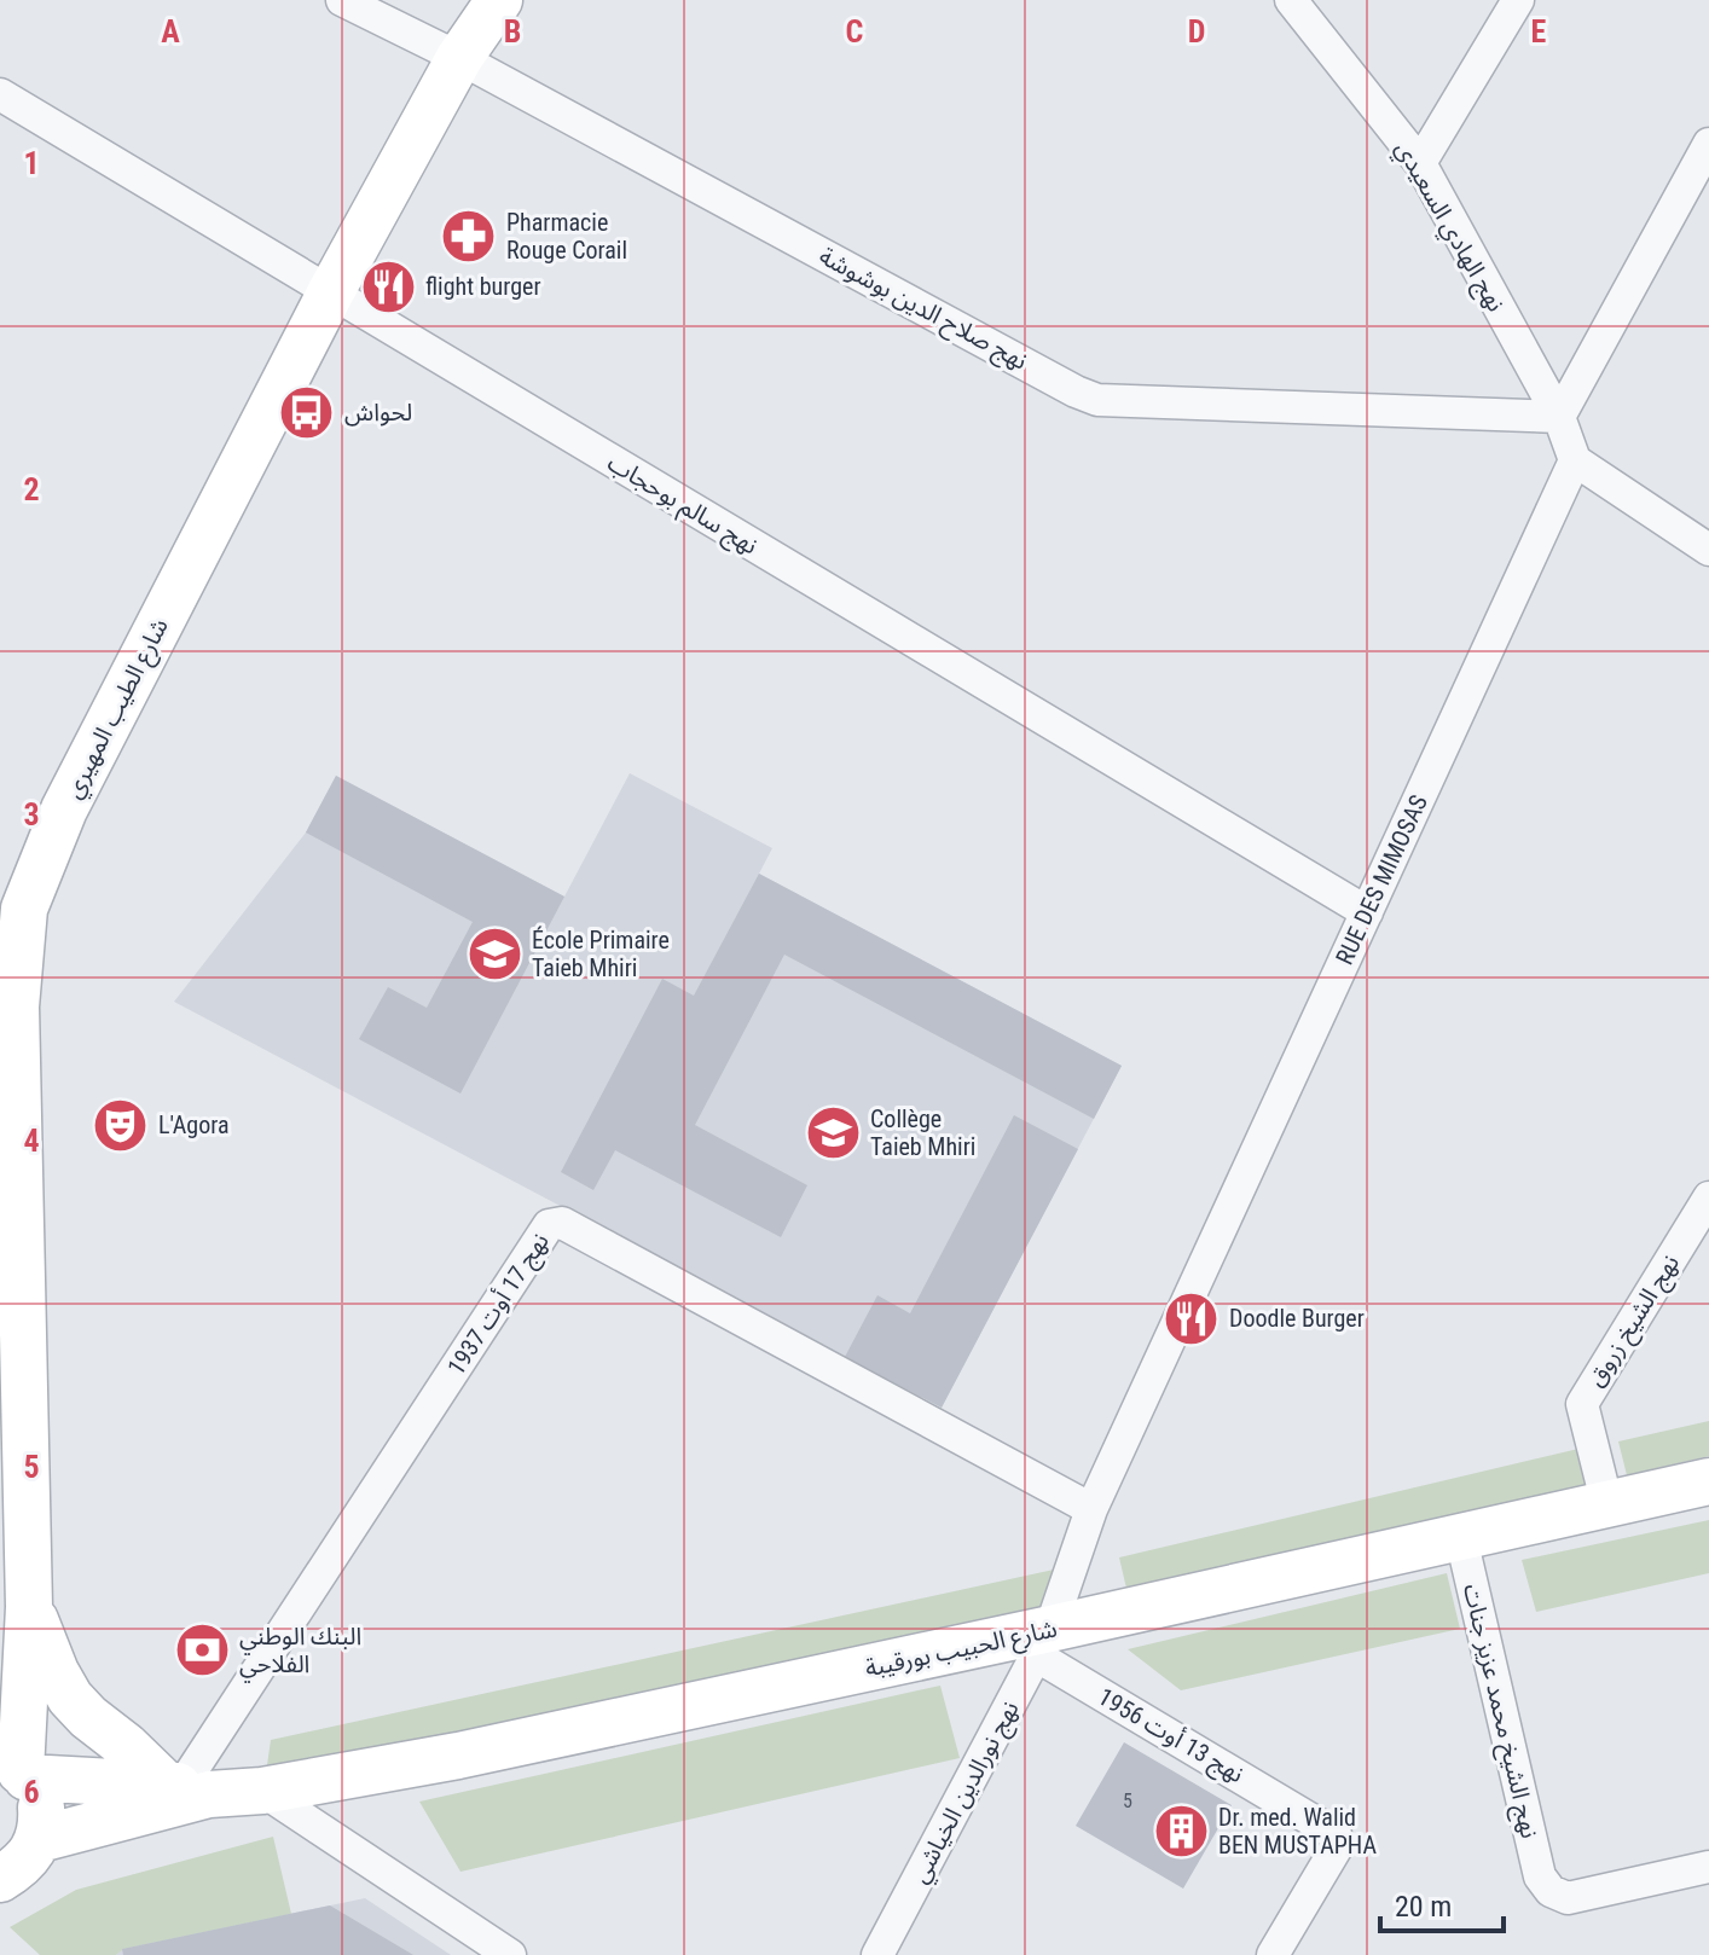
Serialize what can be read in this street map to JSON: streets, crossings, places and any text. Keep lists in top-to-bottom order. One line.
{"streets":{"main road":["شارع الطيب المهيري","شارع الحبيب بورقيبة"],"street":["نهج الهادي السعيدي","نهج صلاح الدين بوشوشة","نهج سالم بوحجاب","RUE DES MIMOSAS","نهج 17 أوت 1937","نهج الشيخ زروق","نهج الشيخ محمد عزيز جنات","نهج 13 أوت 1956","نهج نورالدين الخياشي"]},"crossings":[["نهج الهادي السعيدي","نهج صلاح الدين بوشوشة"],["نهج صلاح الدين بوشوشة","شارع الطيب المهيري"],["نهج سالم بوحجاب","شارع الطيب المهيري"],["نهج سالم بوحجاب","RUE DES MIMOSAS"],["RUE DES MIMOSAS","نهج 17 أوت 1937"],["RUE DES MIMOSAS","شارع الحبيب بورقيبة"],["RUE DES MIMOSAS","نهج 13 أوت 1956"],["RUE DES MIMOSAS","نهج نورالدين الخياشي"],["نهج 17 أوت 1937","شارع الحبيب بورقيبة"],["نهج الشيخ زروق","شارع الحبيب بورقيبة"],["شارع الحبيب بورقيبة","نهج الشيخ محمد عزيز جنات"],["شارع الحبيب بورقيبة","نهج 13 أوت 1956"],["شارع الحبيب بورقيبة","نهج نورالدين الخياشي"],["نهج 13 أوت 1956","نهج نورالدين الخياشي"]],"places":{"pharmacy":["Pharmacie Rouge Corail"],"restaurant":["flight burger","Doodle Burger"],"bus stop":["لحواش"],"school or university":["École Primaire Taieb Mhiri","Collège Taieb Mhiri"],"theatre":["L'Agora"],"bank":["البنك الوطني الفلاحي"],"building":["Dr. med. Walid BEN MUSTAPHA"]},"house_numbers":["5"],"scale_bar":"20 m","grid":{"columns":["A","B","C","D","E"],"rows":["1","2","3","4","5","6"]}}
